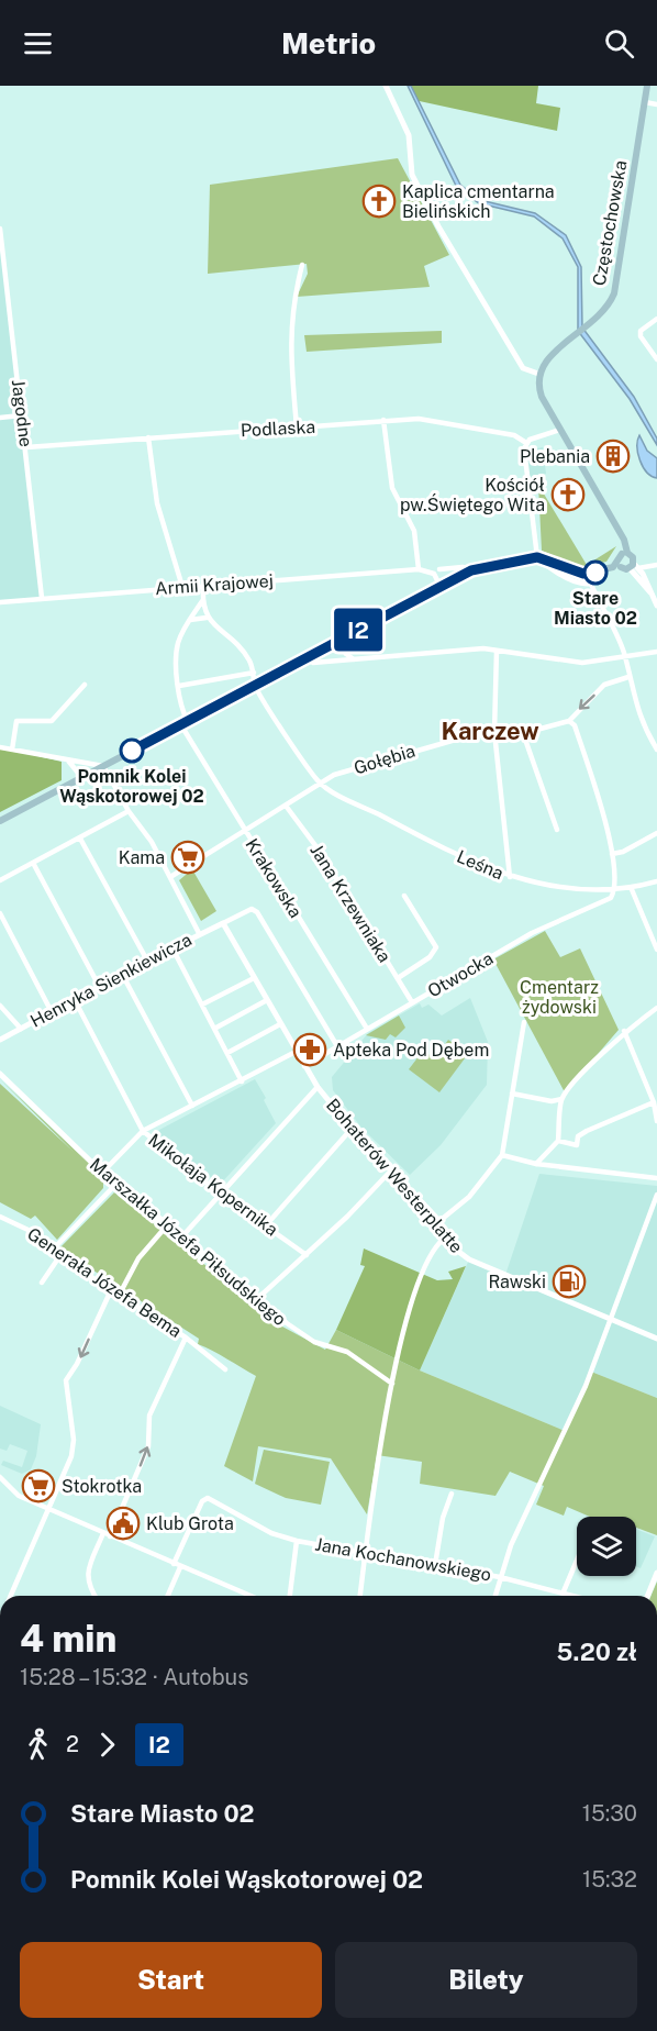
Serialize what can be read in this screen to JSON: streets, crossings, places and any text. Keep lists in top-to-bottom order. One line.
{"streets":{"main road":["Częstochowska"],"street":["Jagodne","Podlaska","Armii Krajowej","Gołębia","Leśna","Krakowska","Jana Krzewniaka","Otwocka","Henryka Sienkiewicza","Bohaterów Westerplatte","Mikołaja Kopernika","Marszałka Józefa Piłsudskiego","Generała Józefa Bema","Jana Kochanowskiego"]},"crossings":[["Jagodne","Podlaska"],["Jagodne","Armii Krajowej"],["Gołębia","Leśna"],["Gołębia","Jana Krzewniaka"],["Leśna","Otwocka"],["Krakowska","Otwocka"],["Jana Krzewniaka","Otwocka"],["Otwocka","Bohaterów Westerplatte"],["Henryka Sienkiewicza","Mikołaja Kopernika"]],"districts":["Karczew"],"parks":["Cmentarz żydowski"],"places":{"church":["Kaplica cmentarna Bielińskich","Kościół pw.Świętego Wita"],"building":["Plebania"],"other":["Stare Miasto 02","Pomnik Kolei Wąskotorowej 02"],"supermarket":["Kama","Stokrotka"],"pharmacy":["Apteka Pod Dębem"],"fuel station":["Rawski"],"public building":["Klub Grota"]},"lines":["bus line I2"],"page":{"header":"Metrio","on_map":"I2","heading":["4 min","15:28 – 15:32 · Autobus","5.20 zł"],"legs":["2","I2"],"list":[{"name":"Stare Miasto 02","value":"15:30"},{"name":"Pomnik Kolei Wąskotorowej 02","value":"15:32"}],"buttons":["Start","Bilety"]}}
